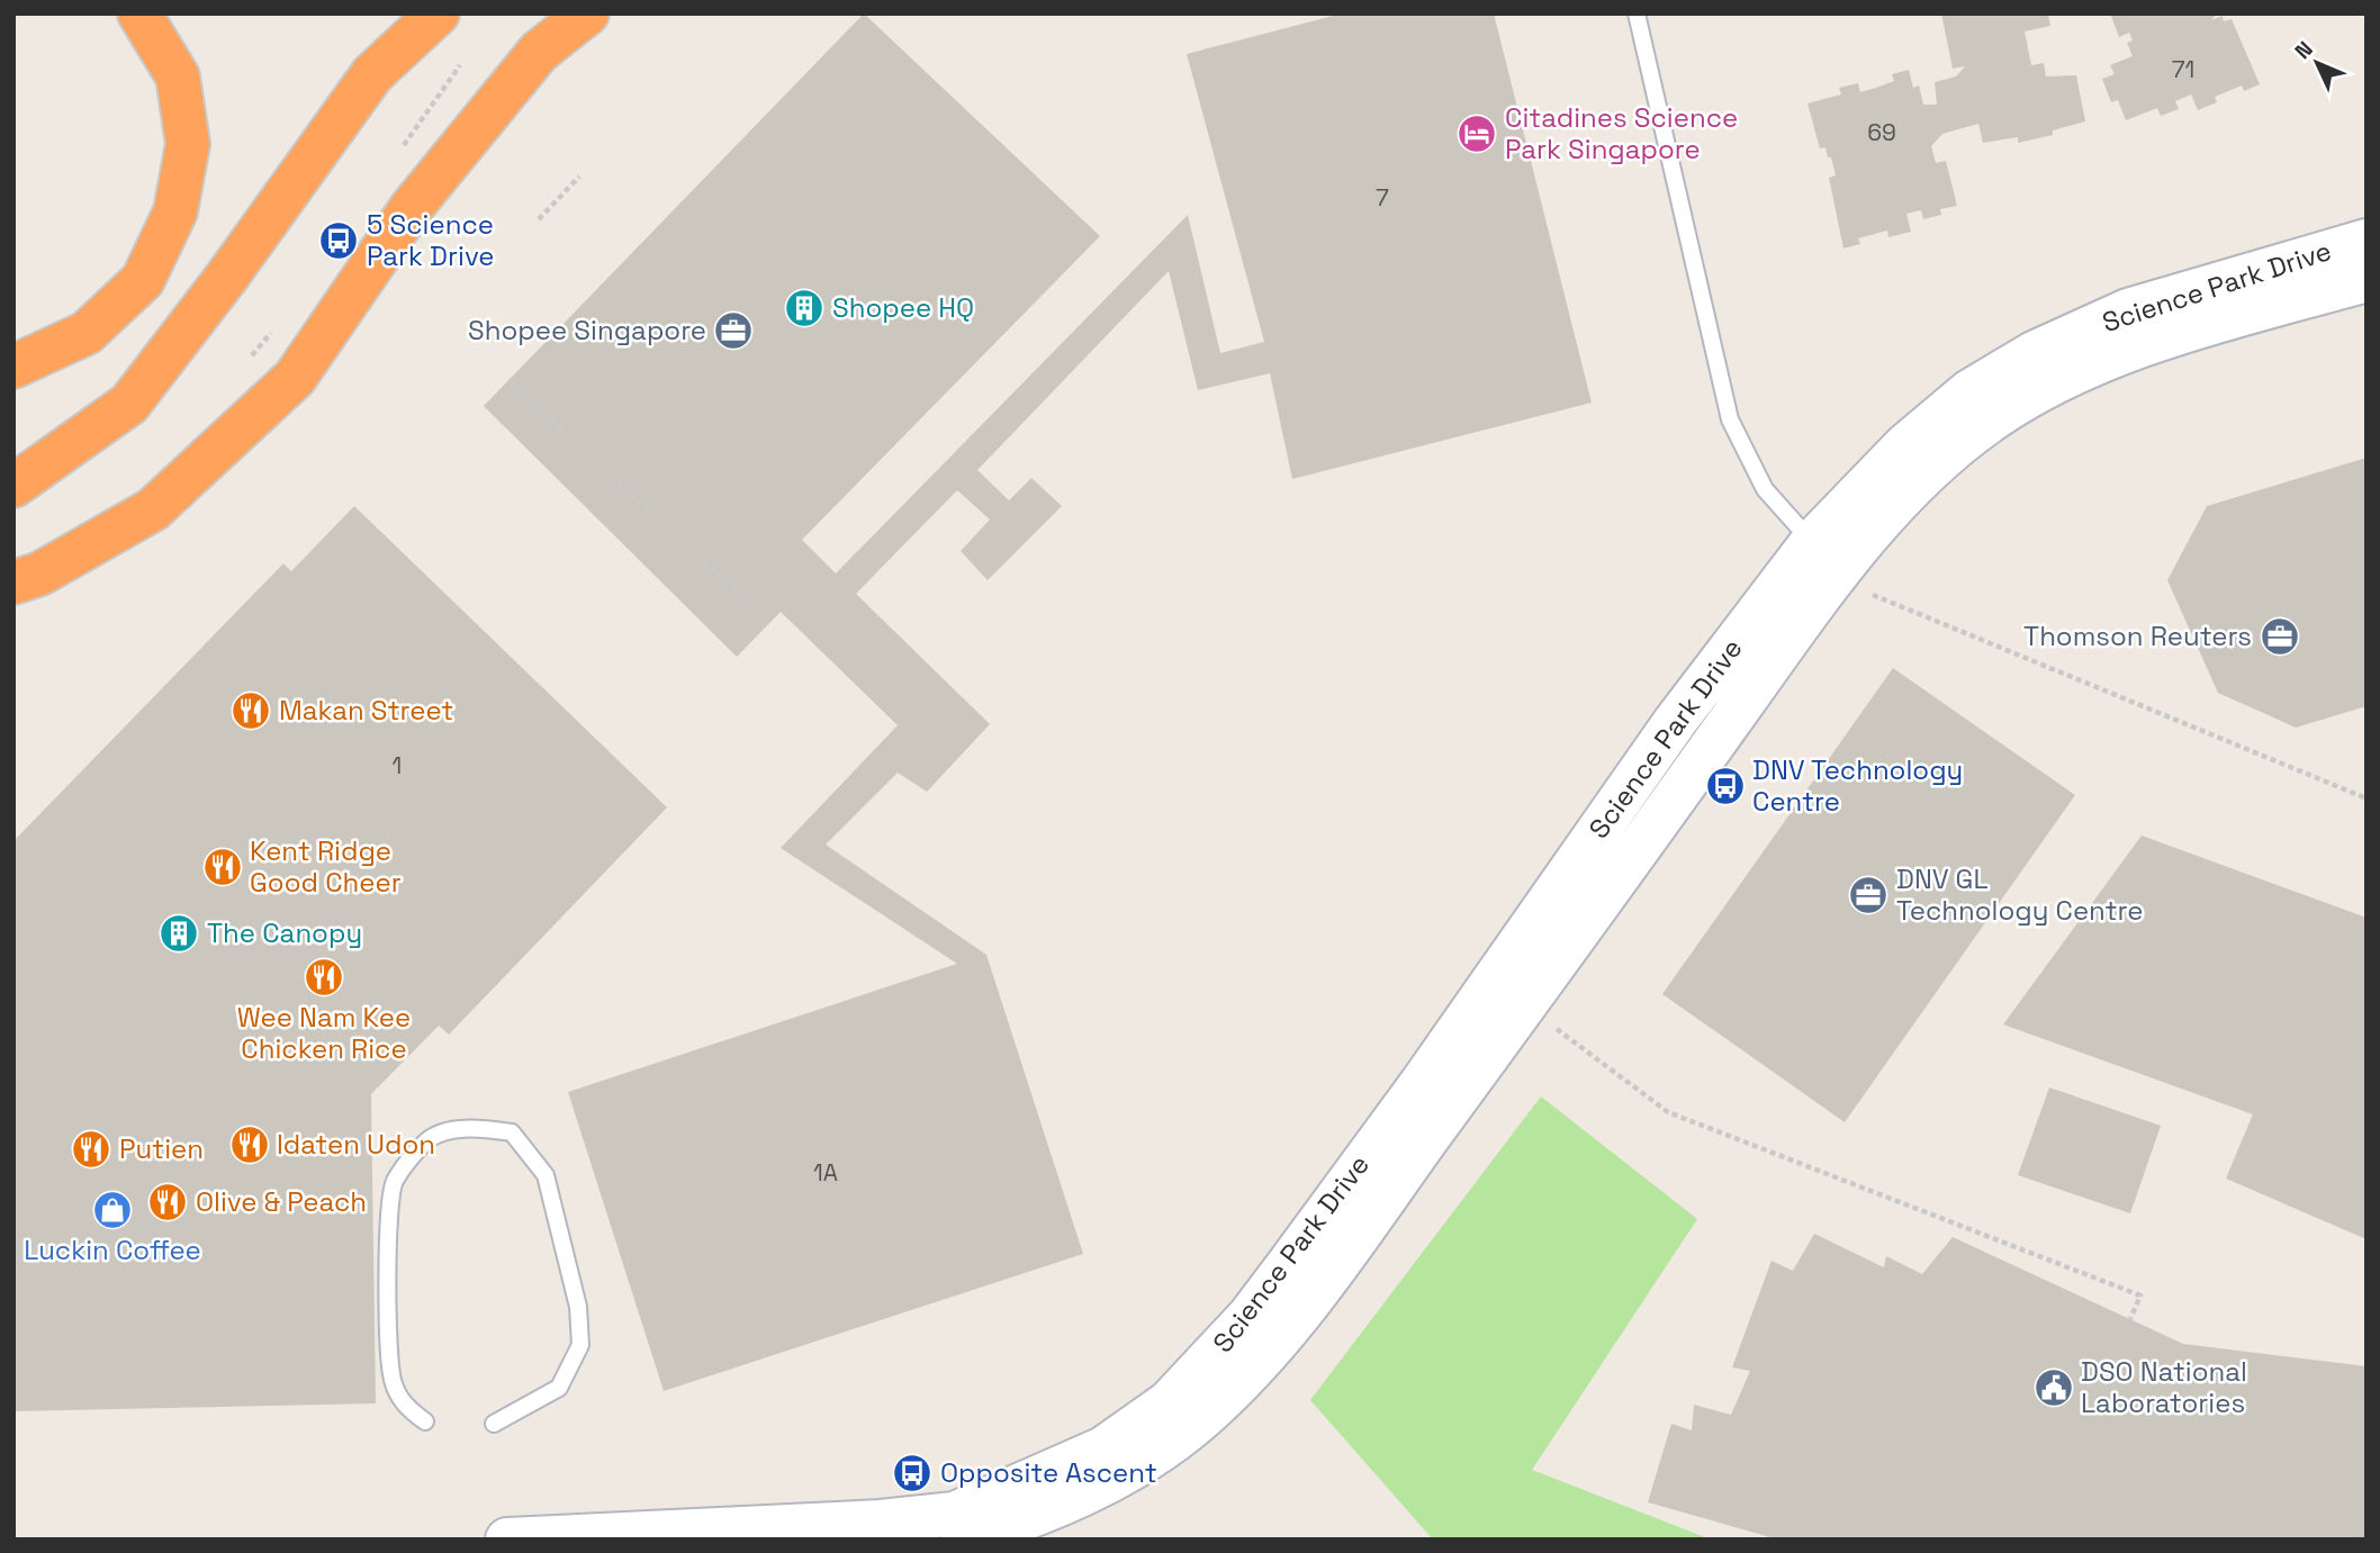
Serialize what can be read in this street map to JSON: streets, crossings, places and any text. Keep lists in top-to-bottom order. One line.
{"streets":{"main road":["Science Park Drive"]},"places":{"hotel":["Citadines Science Park Singapore"],"bus stop":["5 Science Park Drive","DNV Technology Centre","Opposite Ascent"],"building":["Shopee HQ","The Canopy"],"office":["Shopee Singapore","Thomson Reuters","DNV GL Technology Centre"],"restaurant":["Makan Street","Kent Ridge Good Cheer","Wee Nam Kee Chicken Rice","Idaten Udon","Putien","Olive & Peach"],"shop":["Luckin Coffee"],"public building":["DSO National Laboratories"]},"house_numbers":["71","69","7","1","1A"],"north":"top left"}
